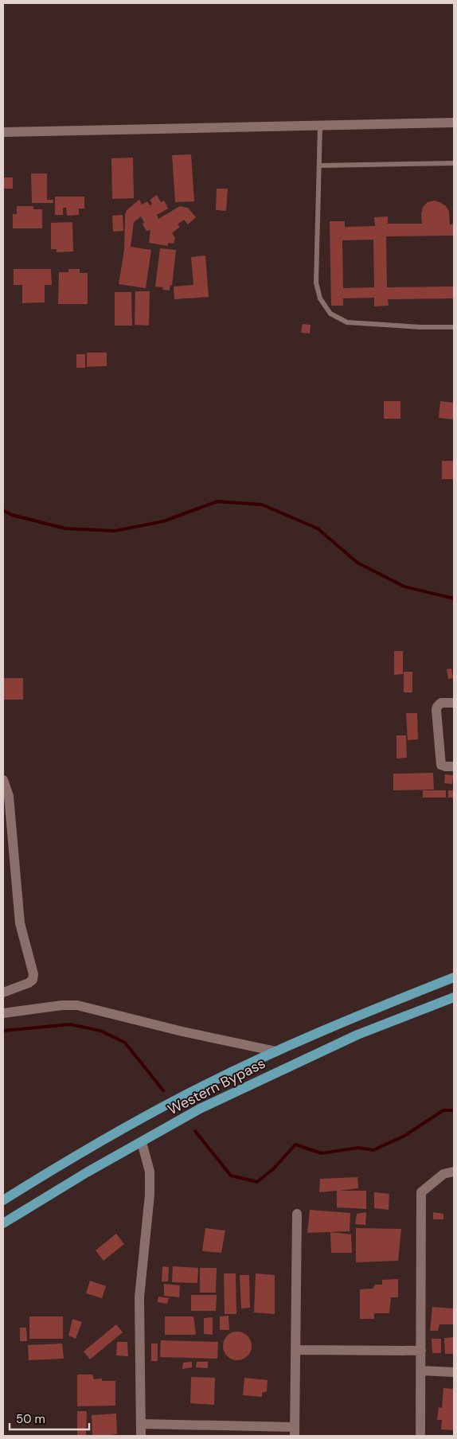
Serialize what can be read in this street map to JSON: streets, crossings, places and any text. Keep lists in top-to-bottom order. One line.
{"streets":{"main road":["Western Bypass"]},"scale_bar":"50 m"}
